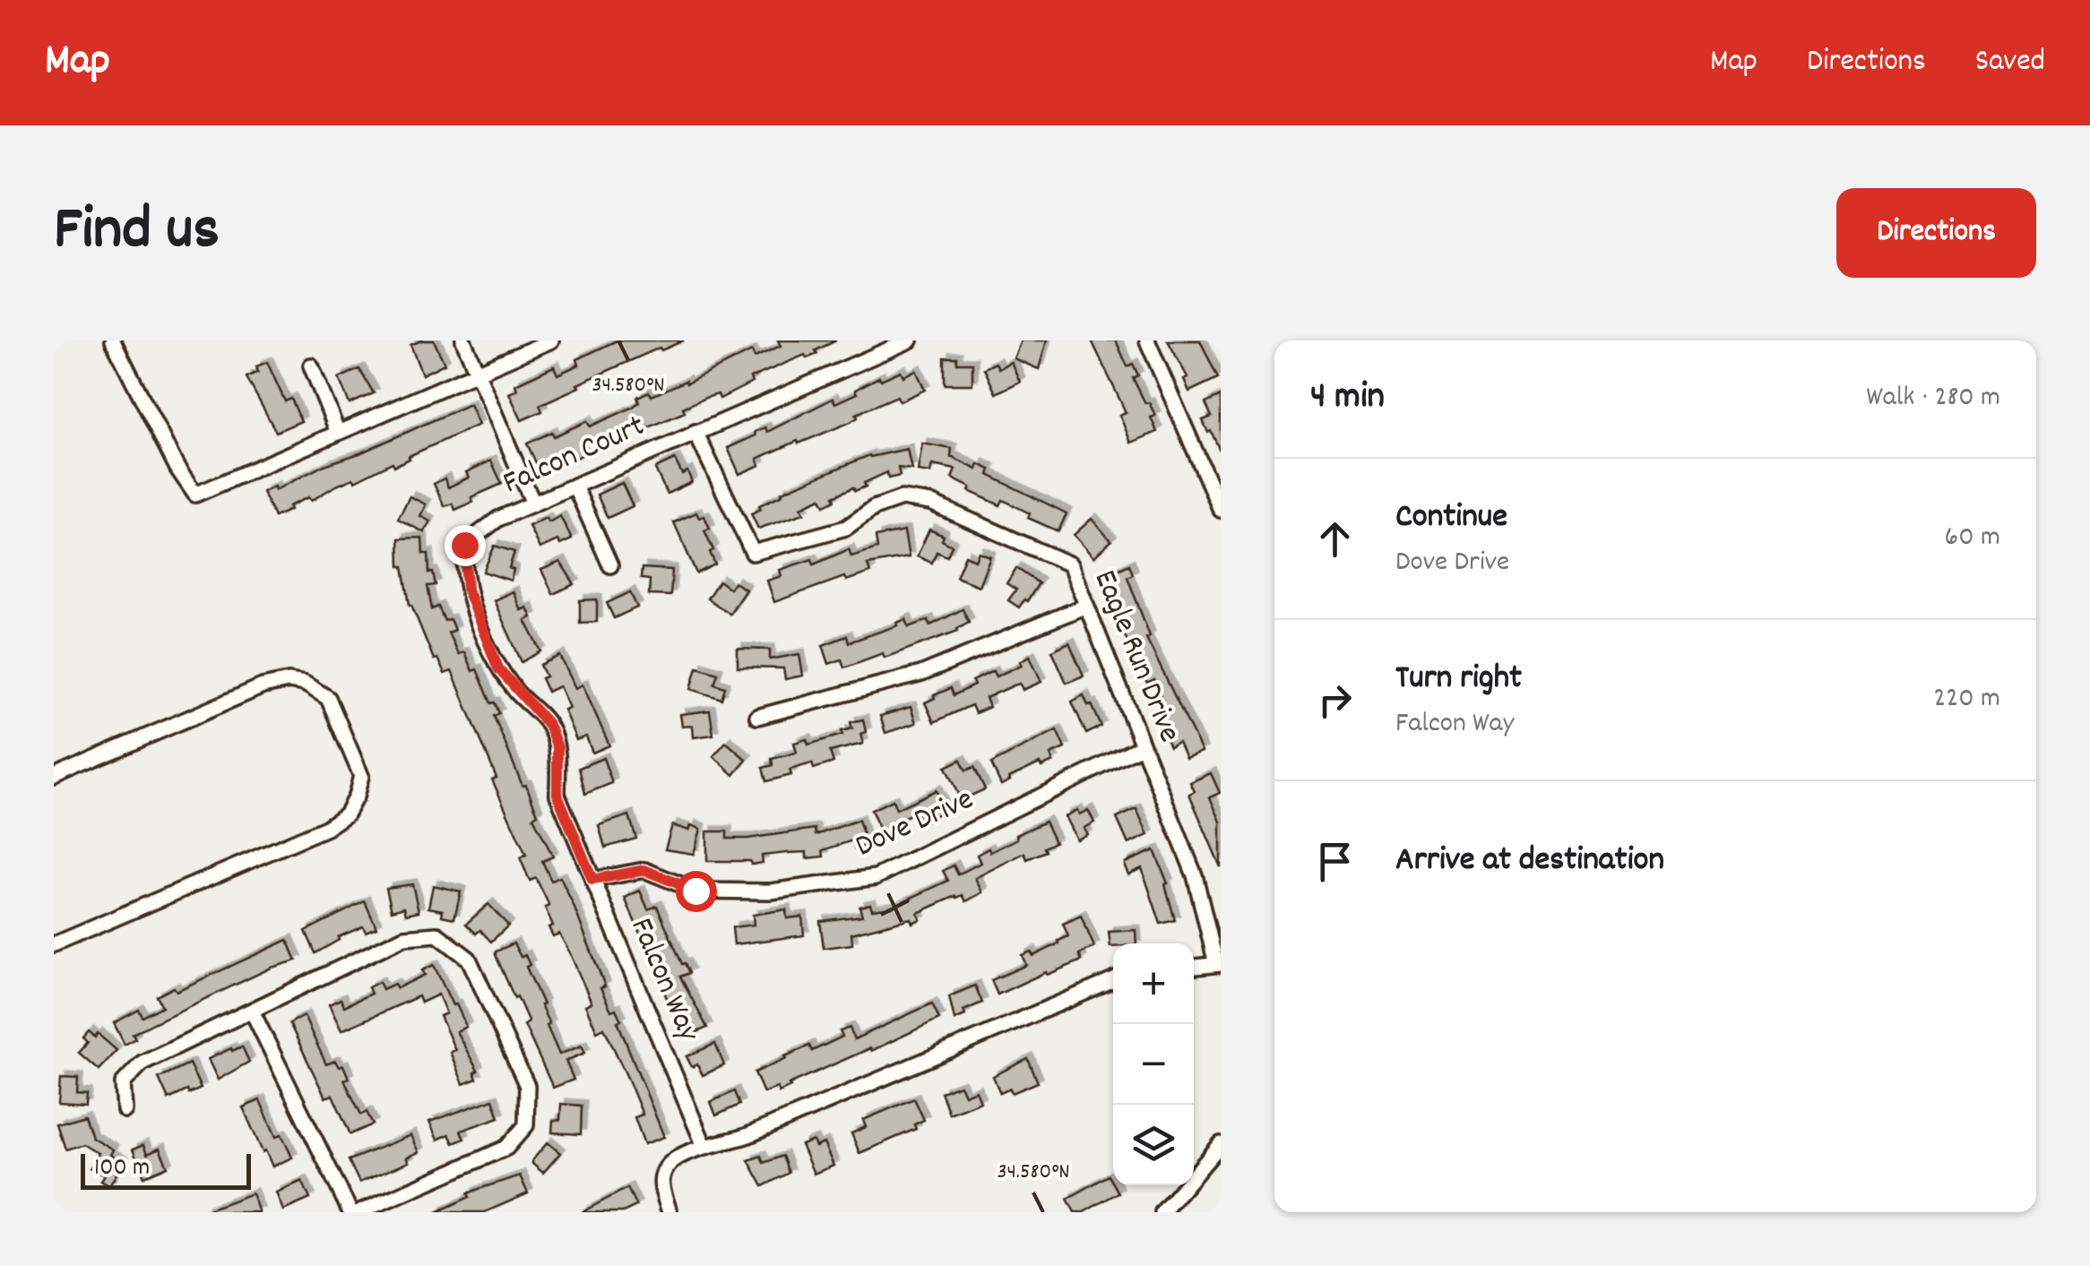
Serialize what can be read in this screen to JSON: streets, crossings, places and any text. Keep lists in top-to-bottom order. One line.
{"streets":{"street":["Falcon Court","Eagle Run Drive","Dove Drive","Falcon Way"]},"crossings":[["Falcon Court","Eagle Run Drive"],["Falcon Court","Falcon Way"],["Eagle Run Drive","Dove Drive"],["Dove Drive","Falcon Way"]],"scale_bar":"100 m","page":{"header":"Map","nav":["Map","Directions","Saved"],"title":"Find us","buttons":"Directions","heading":["4 min","Walk · 280 m"],"list":[["Continue","Dove Drive","60 m"],["Turn right","Falcon Way","220 m"],"Arrive at destination"],"map_buttons":["+","−"],"scale":"100 m"},"coordinates":["34.580°N"]}
